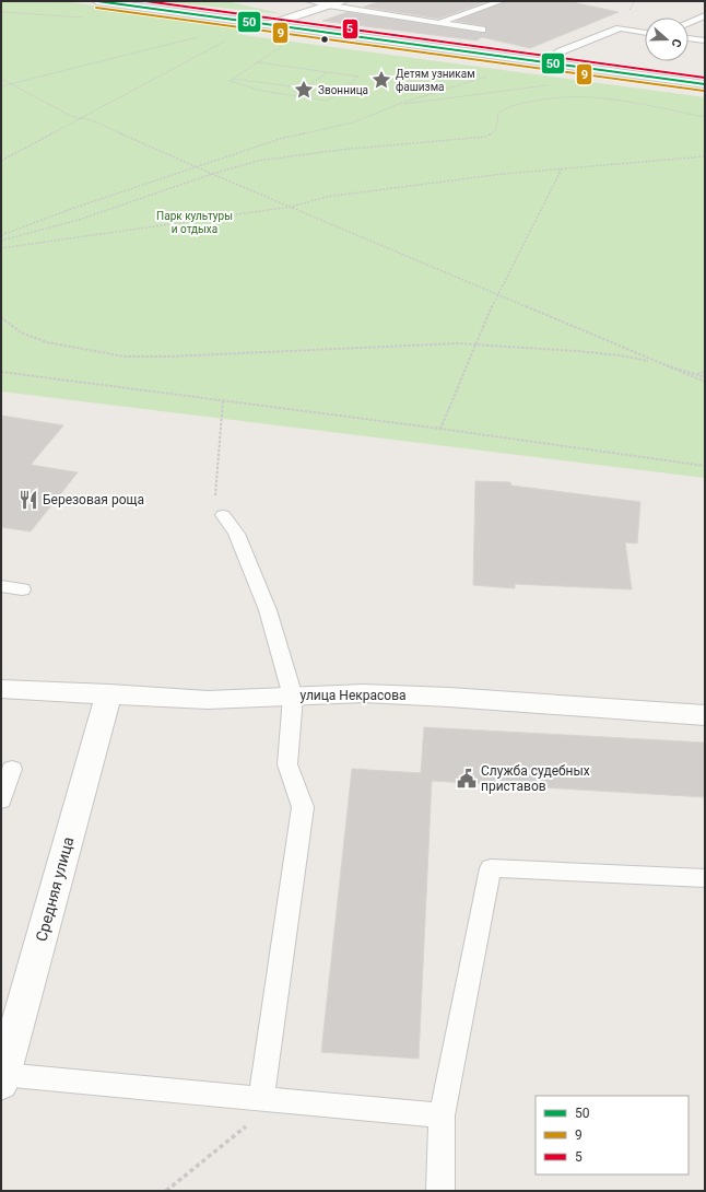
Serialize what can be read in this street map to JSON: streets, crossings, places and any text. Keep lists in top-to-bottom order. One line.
{"streets":{"main road":["улица Некрасова","Средняя улица"]},"crossings":[["улица Некрасова","Средняя улица"]],"parks":["Парк культуры и отдыха"],"places":{"place":["Детям узникам фашизма","Звонница"],"restaurant":["Березовая роща"],"public building":["Служба судебных приставов"]},"lines":["transit line 50","transit line 5","transit line 9"],"legend":["50","9","5"],"north":"right"}
